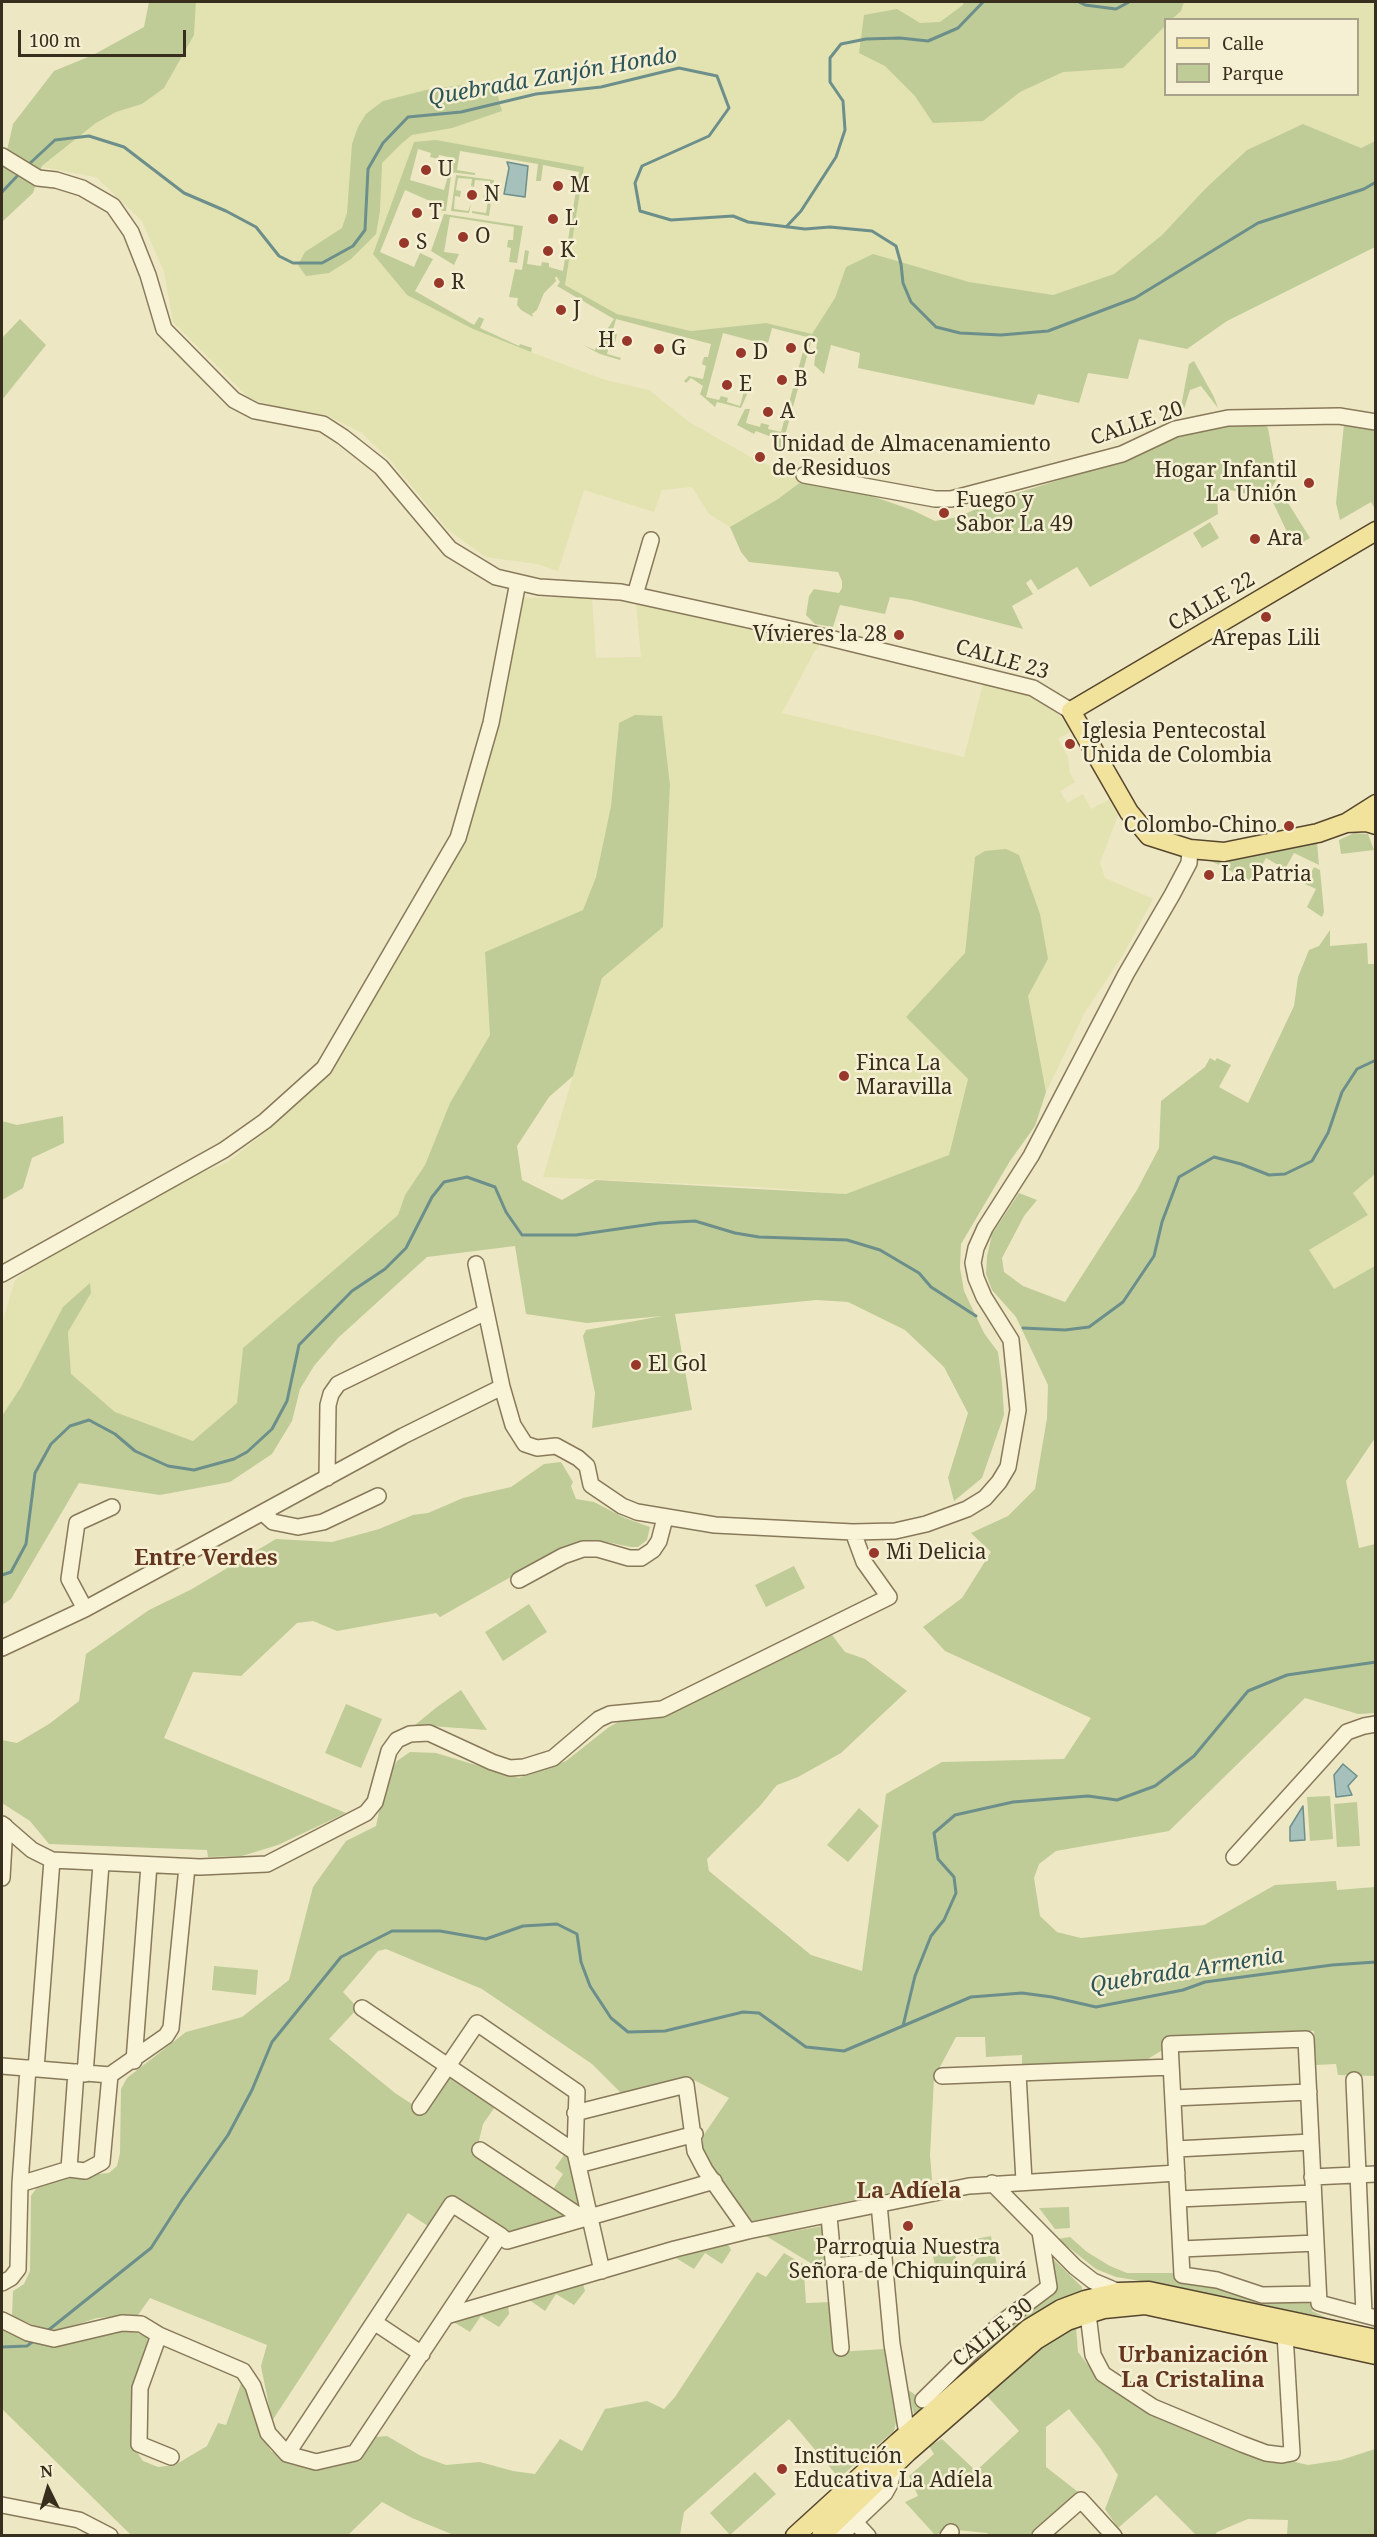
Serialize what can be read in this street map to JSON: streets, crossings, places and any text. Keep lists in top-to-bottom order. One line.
{"streets":{"main road":["CALLE 22","CALLE 23","CALLE 30"],"street":["CALLE 20"]},"crossings":[["CALLE 22","CALLE 23"]],"districts":["Entre Verdes","La Adíela","Urbanización La Cristalina"],"water":["Quebrada Zanjón Hondo","Quebrada Armenia"],"places":["U","M","N","T","L","O","S","K","R","J","H","C","G","D","B","E","A","Unidad de Almacenamiento de Residuos","Hogar Infantil La Unión","Fuego y Sabor La 49","Ara","Arepas Lili","Vívieres la 28","Iglesia Pentecostal Unida de Colombia","Colombo-Chino","La Patria","Finca La Maravilla","El Gol","Mi Delicia","Parroquia Nuestra Señora de Chiquinquirá","Institución Educativa La Adíela"],"legend":["Calle","Parque"],"scale_bar":"100 m","north":"top"}
